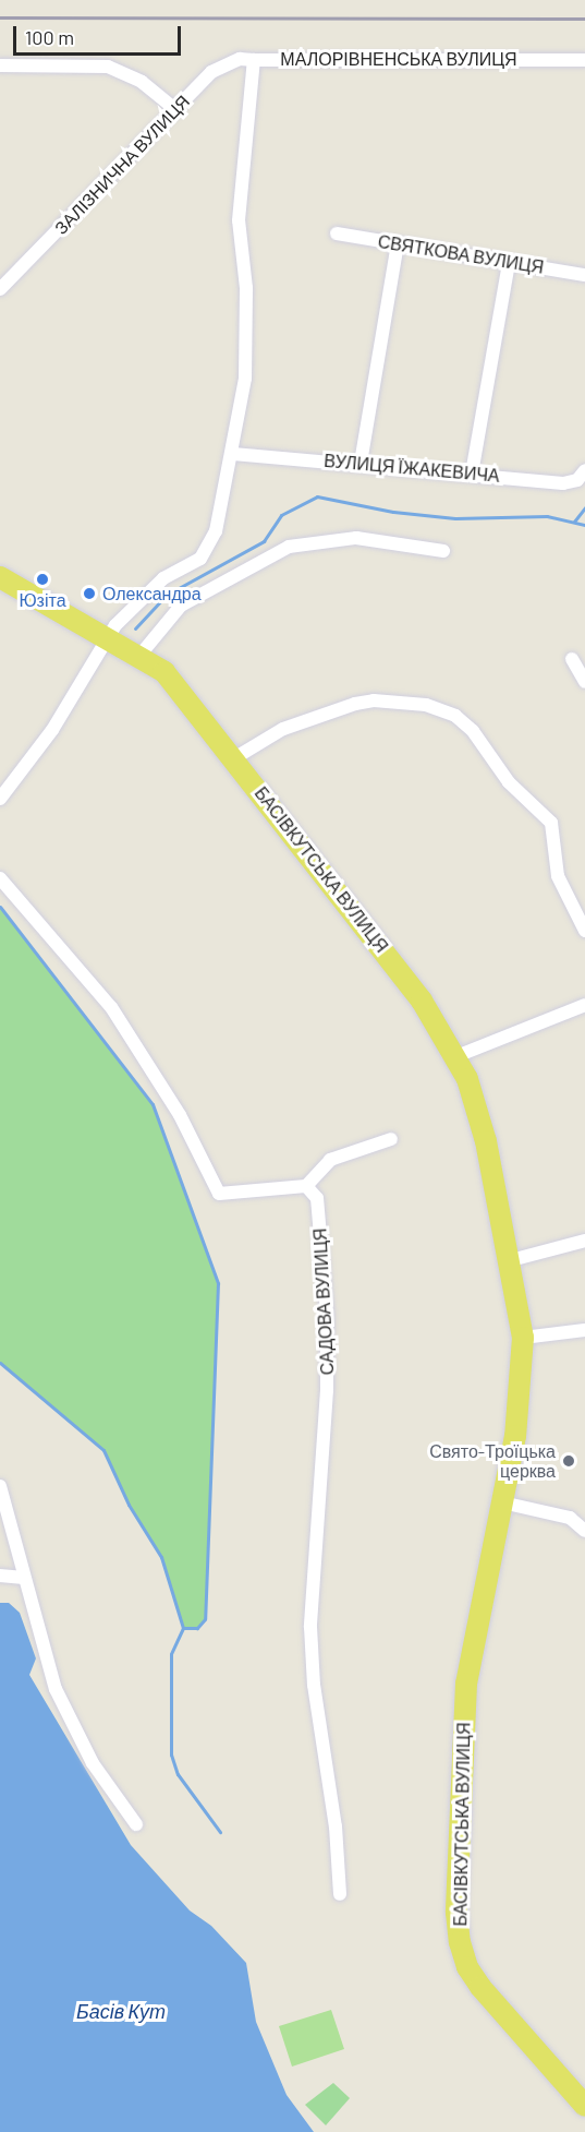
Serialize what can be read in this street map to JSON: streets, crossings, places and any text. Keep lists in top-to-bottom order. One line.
{"streets":{"main road":["БАСІВКУТСЬКА ВУЛИЦЯ"],"street":["МАЛОРІВНЕНСЬКА ВУЛИЦЯ","ЗАЛІЗНИЧНА ВУЛИЦЯ","СВЯТКОВА ВУЛИЦЯ","ВУЛИЦЯ ЇЖАКЕВИЧА","САДОВА ВУЛИЦЯ"]},"crossings":[["МАЛОРІВНЕНСЬКА ВУЛИЦЯ","ЗАЛІЗНИЧНА ВУЛИЦЯ"],["МАЛОРІВНЕНСЬКА ВУЛИЦЯ","ВУЛИЦЯ ЇЖАКЕВИЧА"],["МАЛОРІВНЕНСЬКА ВУЛИЦЯ","БАСІВКУТСЬКА ВУЛИЦЯ"]],"water":["Басів Кут"],"places":["Юзіта","Олександра","Свято-Троїцька церква"],"scale_bar":"100 m"}
